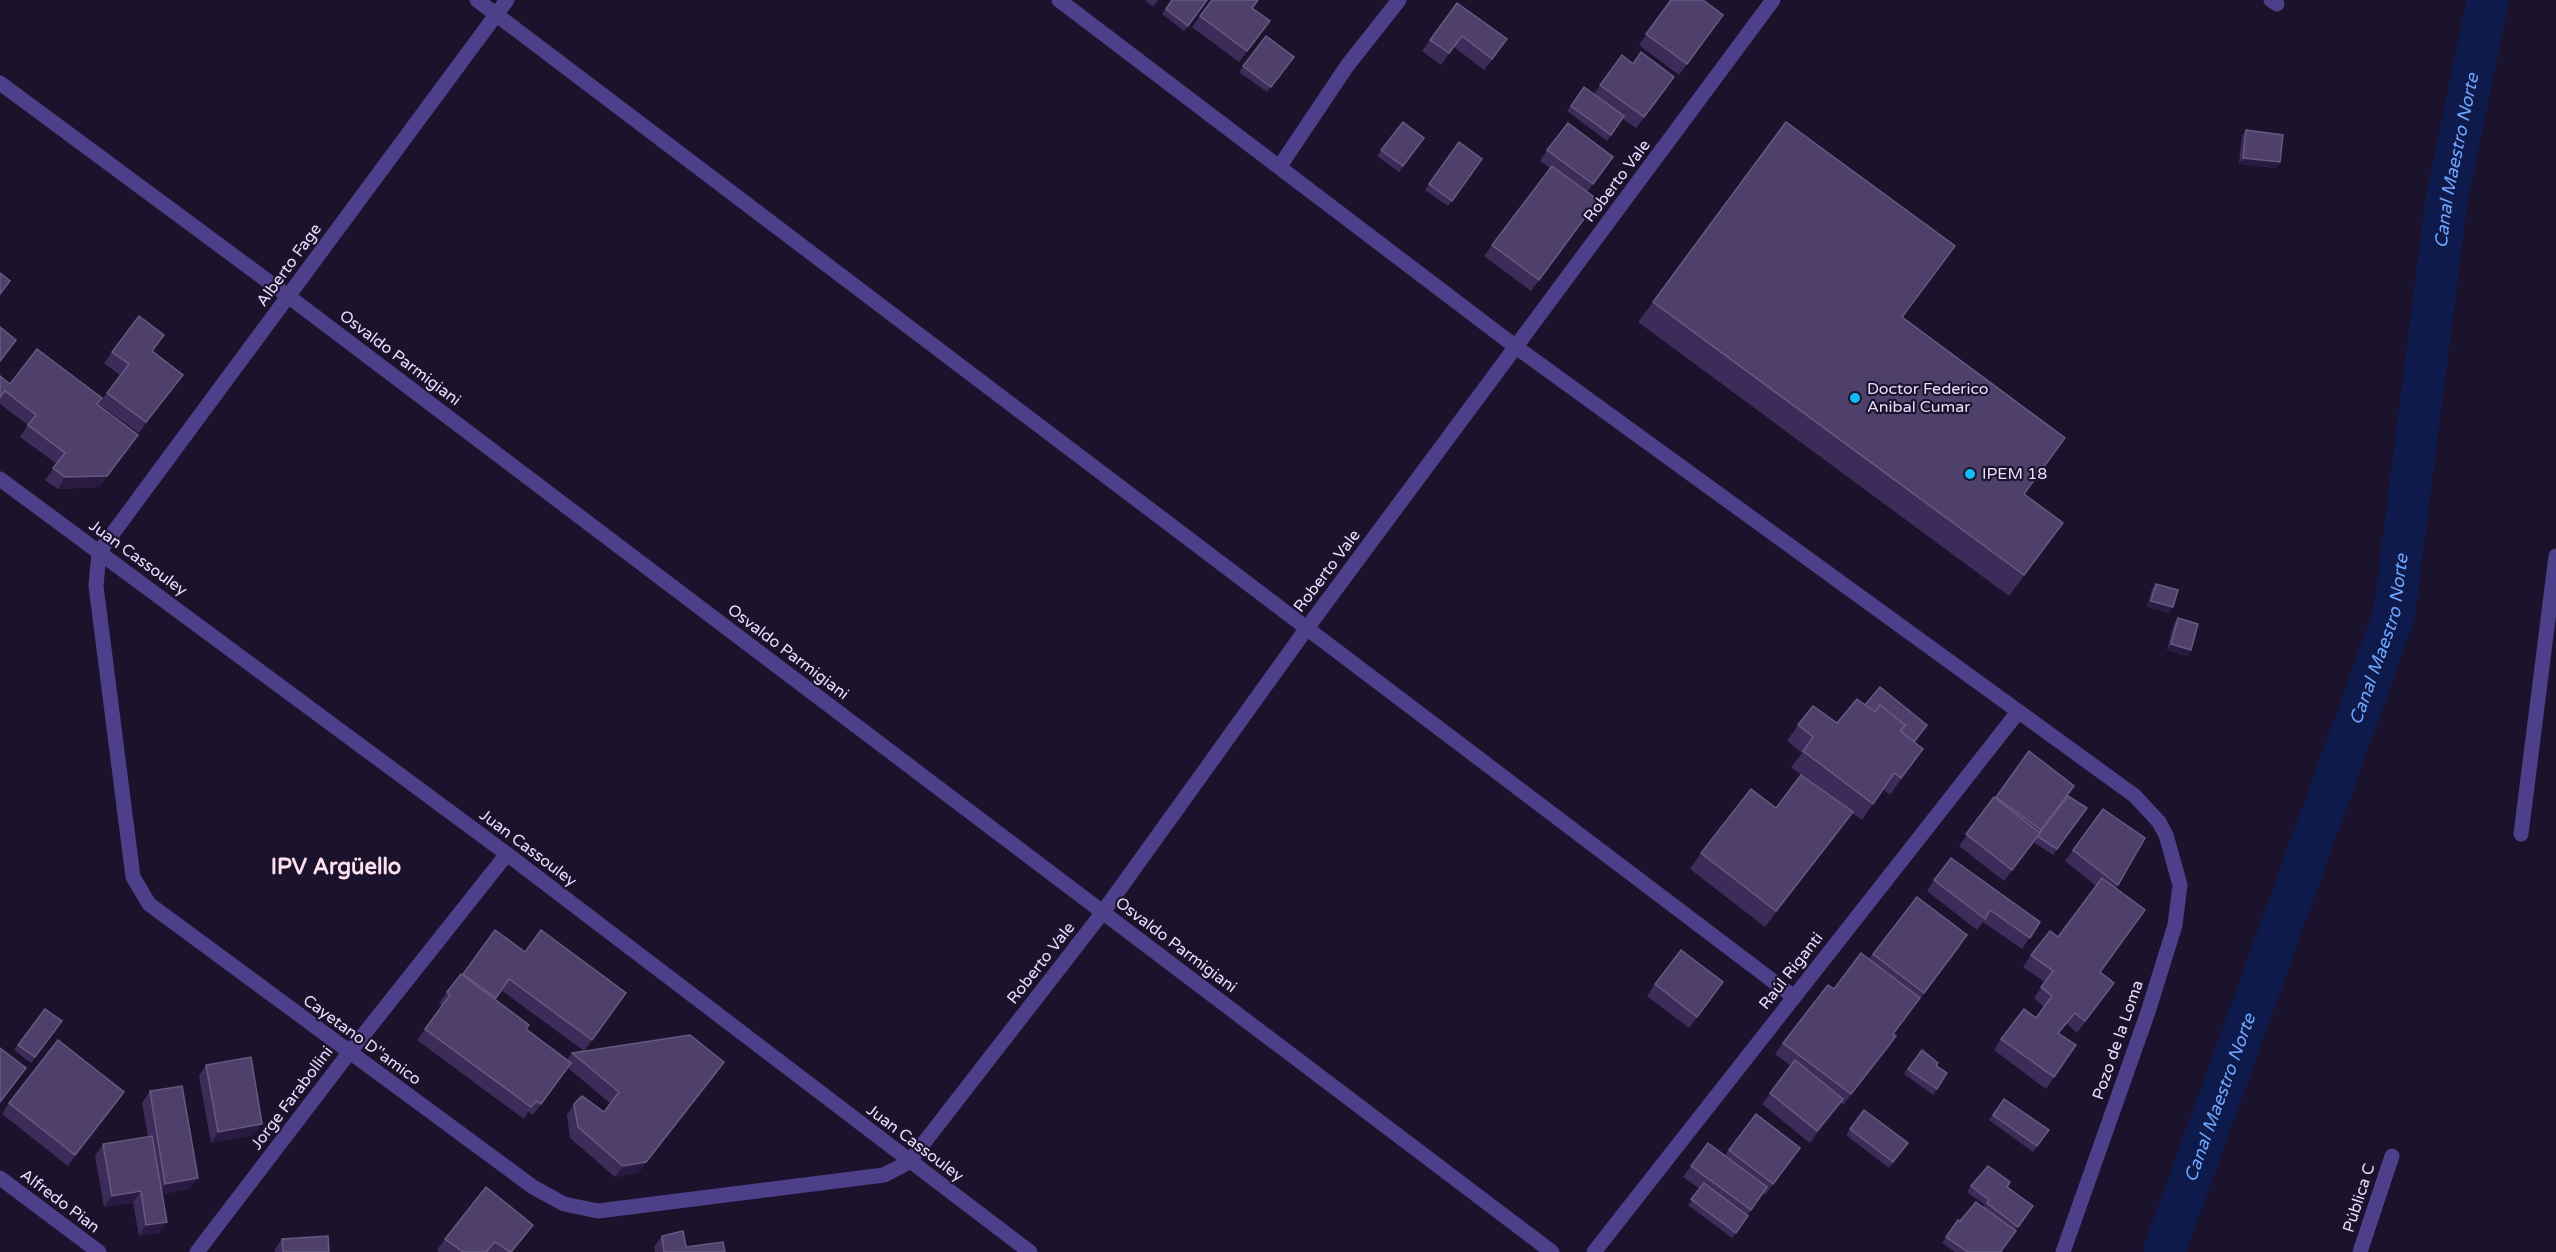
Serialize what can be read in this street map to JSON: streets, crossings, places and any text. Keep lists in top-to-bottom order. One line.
{"streets":{"street":["Roberto Vale","Alberto Fage","Osvaldo Parmigiani","Juan Cassouley","Raúl Riganti","Cayetano D''amico","Pozo de la Loma","Jorge Farabollini","Pública C","Alfredo Pian"]},"crossings":[["Roberto Vale","Osvaldo Parmigiani"],["Roberto Vale","Juan Cassouley"],["Roberto Vale","Cayetano D''amico"],["Roberto Vale","Pozo de la Loma"],["Alberto Fage","Osvaldo Parmigiani"],["Alberto Fage","Juan Cassouley"],["Alberto Fage","Cayetano D''amico"],["Juan Cassouley","Cayetano D''amico"],["Juan Cassouley","Jorge Farabollini"],["Raúl Riganti","Pozo de la Loma"],["Cayetano D''amico","Jorge Farabollini"]],"districts":["IPV Argüello"],"water":["Canal Maestro Norte"],"places":["Doctor Federico Anibal Cumar","IPEM 18"]}
